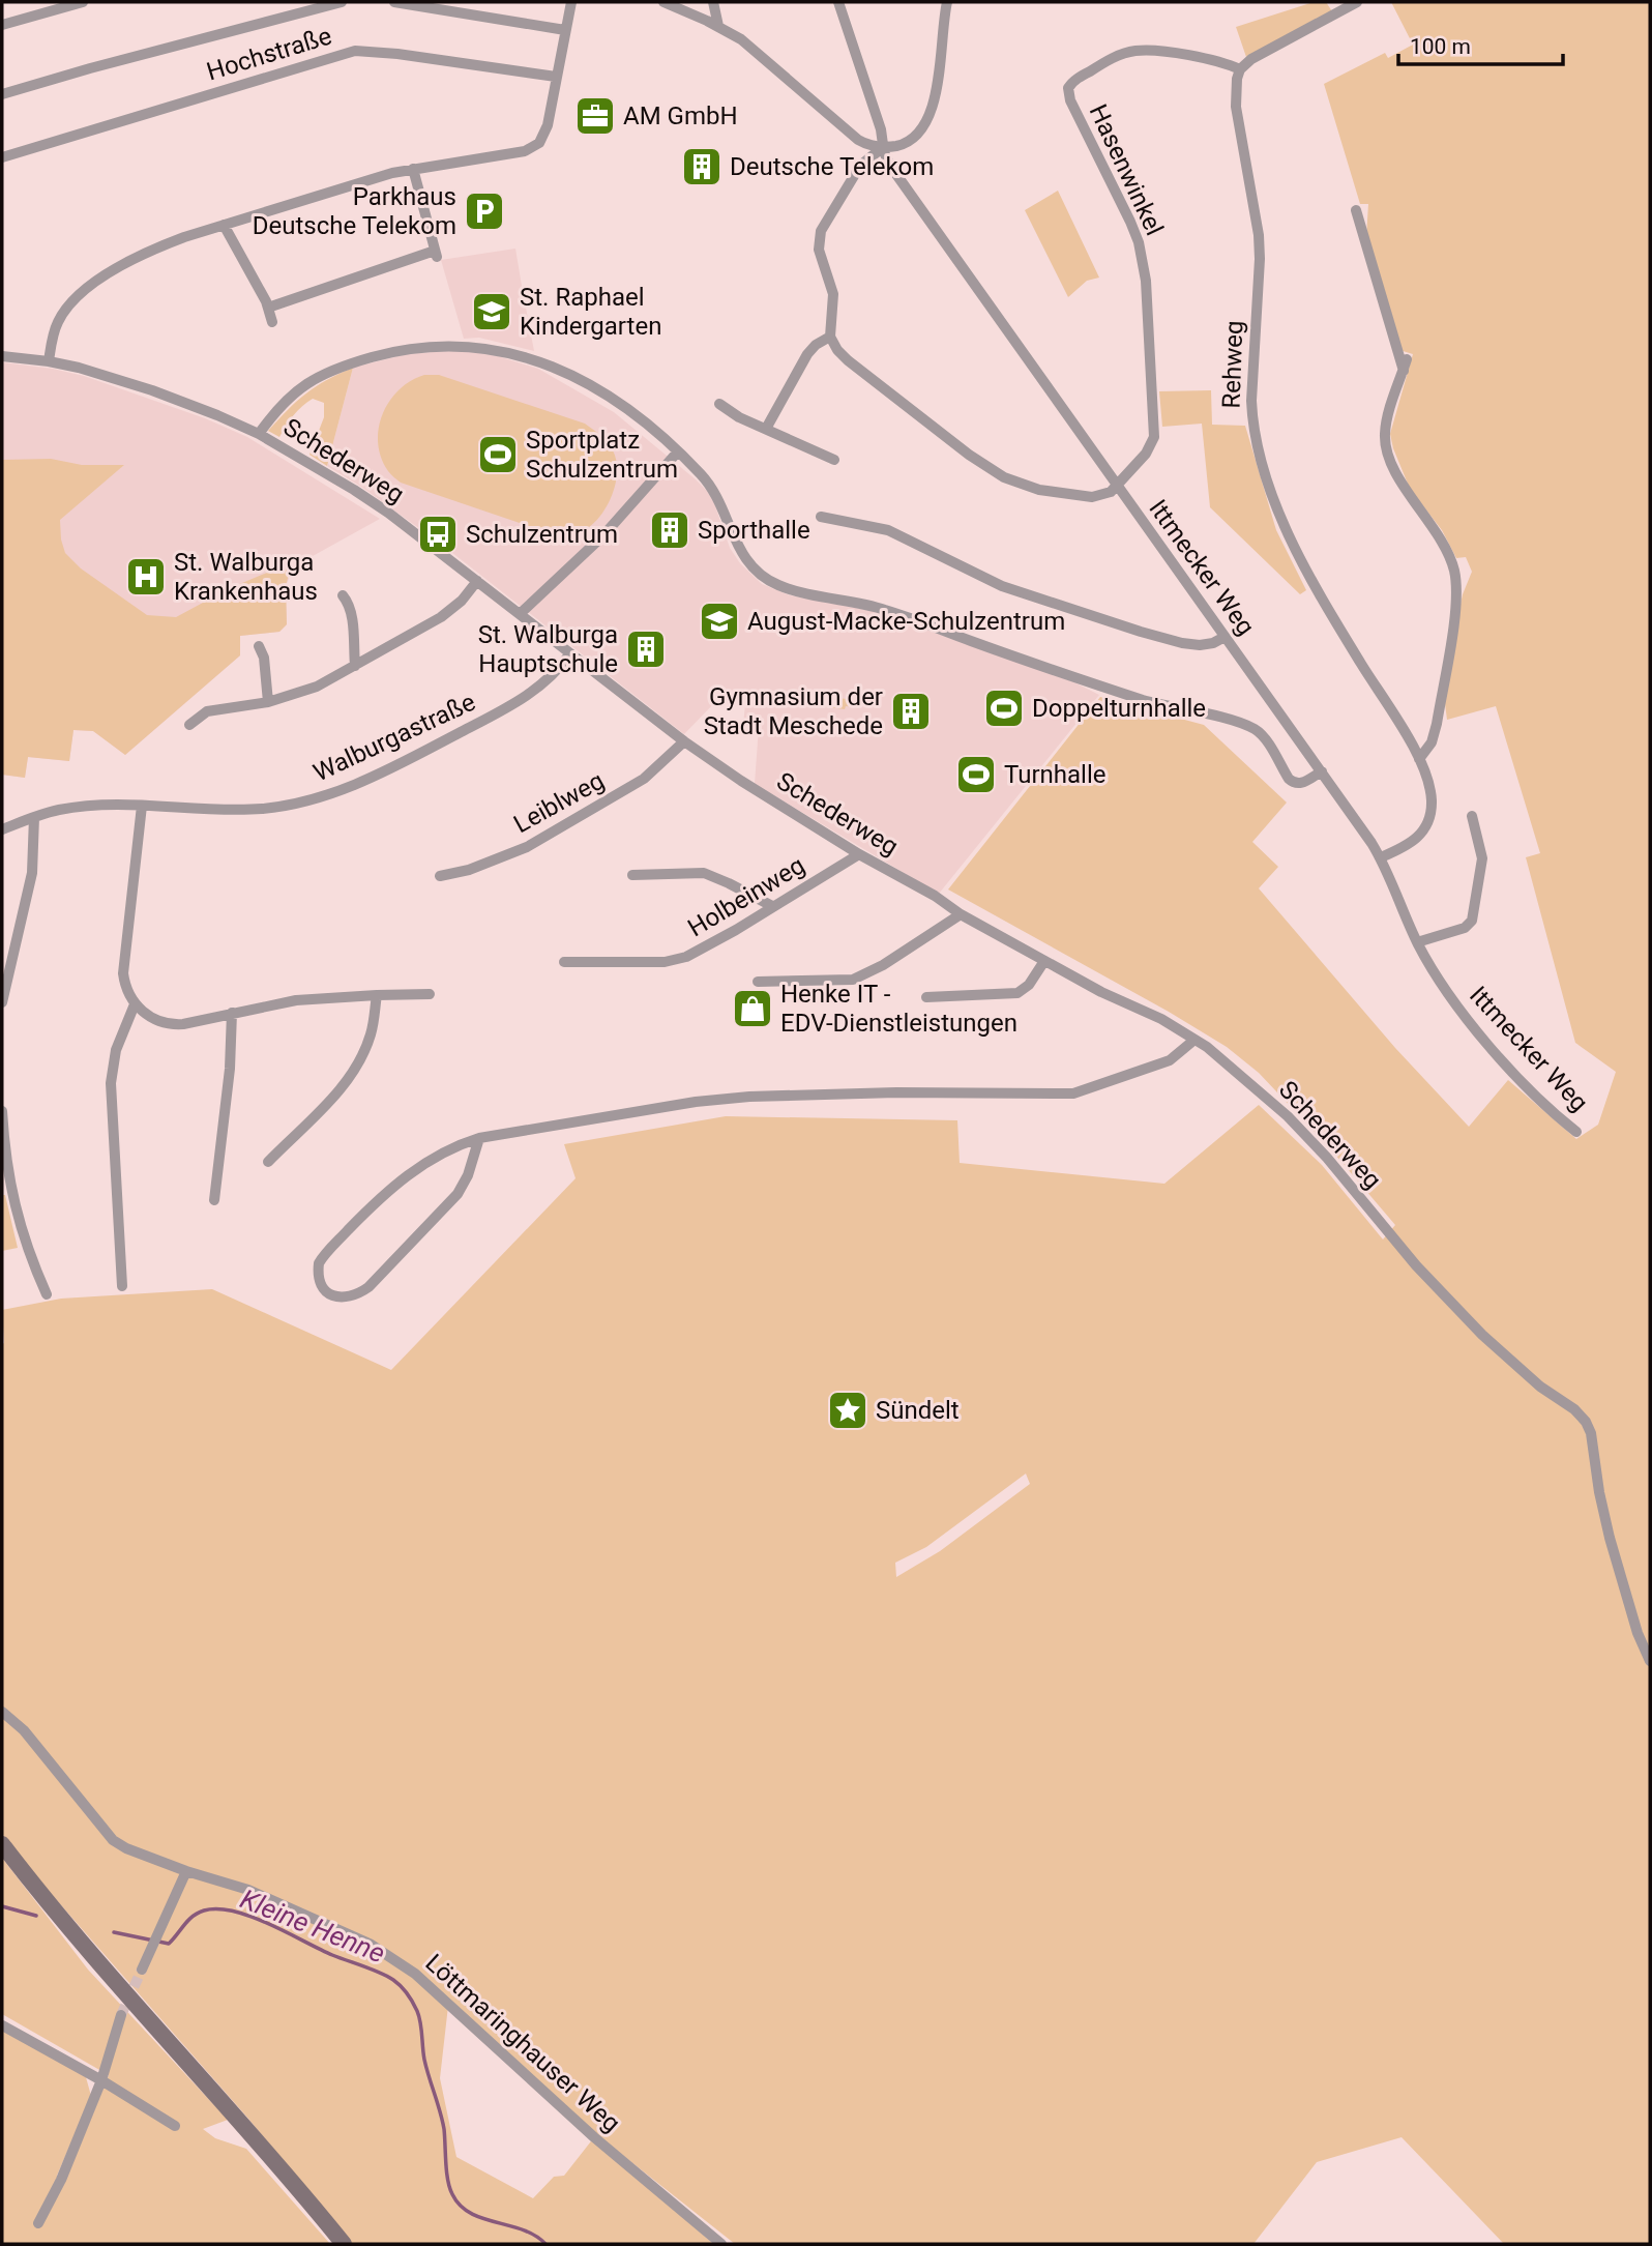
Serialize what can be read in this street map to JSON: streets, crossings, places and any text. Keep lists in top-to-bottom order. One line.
{"streets":{"street":["Hochstraße","Hasenwinkel","Rehweg","Schederweg","Ittmecker Weg","Walburgastraße","Leiblweg","Holbeinweg","Löttmaringhauser Weg"]},"crossings":[["Hasenwinkel","Rehweg"],["Hasenwinkel","Ittmecker Weg"],["Rehweg","Ittmecker Weg"],["Schederweg","Walburgastraße"],["Schederweg","Leiblweg"],["Schederweg","Holbeinweg"]],"water":["Kleine Henne"],"places":{"office":["AM GmbH"],"building":["Deutsche Telekom","Sporthalle","St. Walburga Hauptschule","Gymnasium der Stadt Meschede"],"parking":["Parkhaus Deutsche Telekom"],"school or university":["St. Raphael Kindergarten","August-Macke-Schulzentrum"],"sports":["Sportplatz Schulzentrum","Doppelturnhalle","Turnhalle"],"bus stop":["Schulzentrum"],"hospital":["St. Walburga Krankenhaus"],"shop":["Henke IT - EDV-Dienstleistungen"],"place":["Sündelt"]},"scale_bar":"100 m"}
